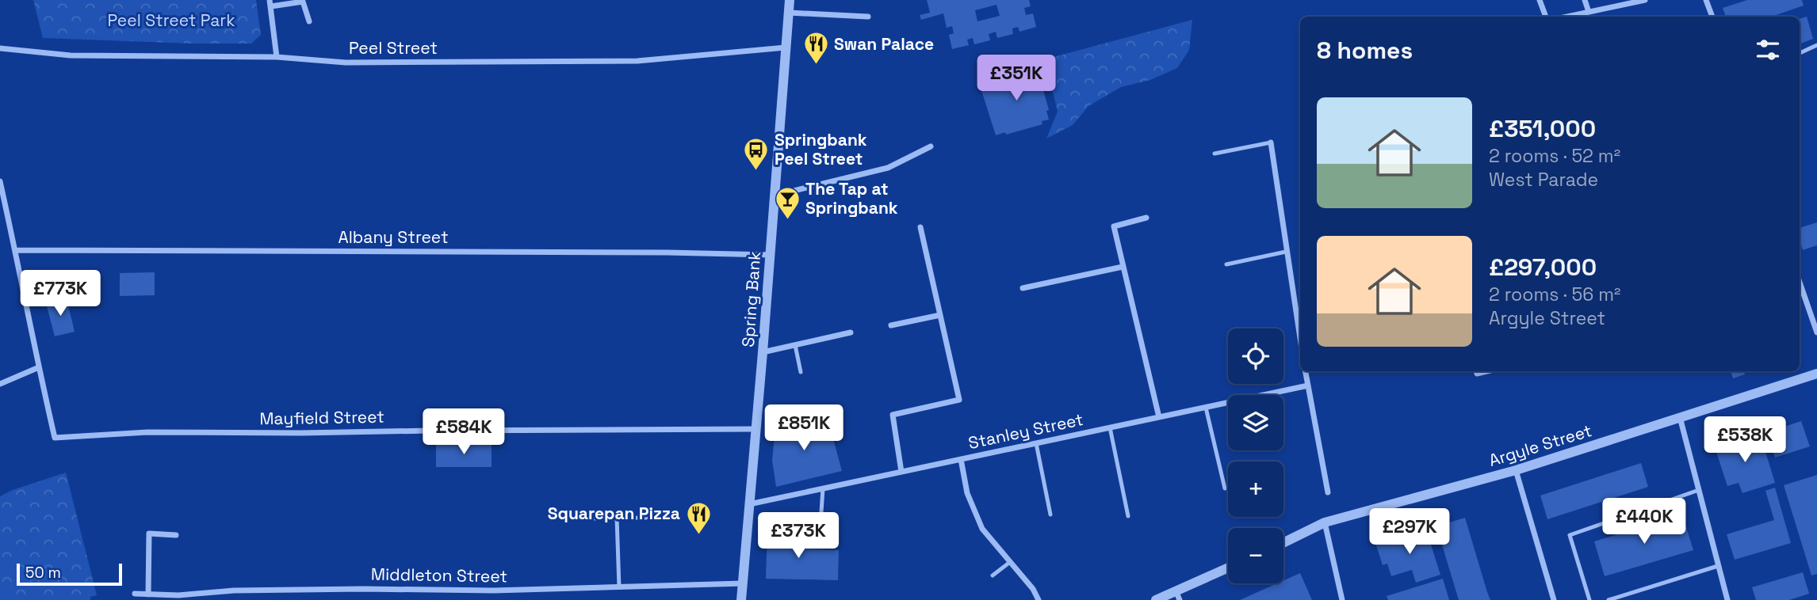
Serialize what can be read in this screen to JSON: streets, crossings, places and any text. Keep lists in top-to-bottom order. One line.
{"streets":{"street":["Peel Street","Albany Street","Spring Bank","Mayfield Street","Stanley Street","Argyle Street","Middleton Street"]},"crossings":[["Peel Street","Spring Bank"],["Albany Street","Spring Bank"],["Spring Bank","Mayfield Street"],["Spring Bank","Stanley Street"],["Spring Bank","Middleton Street"]],"parks":["Peel Street Park"],"places":{"restaurant":["Swan Palace","Squarepan Pizza"],"bus stop":["Springbank Peel Street"],"bar":["The Tap at Springbank"]},"scale_bar":"50 m","page":{"heading":"8 homes","price":["£351K","£773K","£851K","£584K","£538K","£440K","£297K","£373K"],"list":[{"name":"£351,000","note":"2 rooms · 52 m² · West Parade"},{"name":"£297,000","note":"2 rooms · 56 m² · Argyle Street"}],"map_buttons":["+","−"],"scale":"50 m"}}
